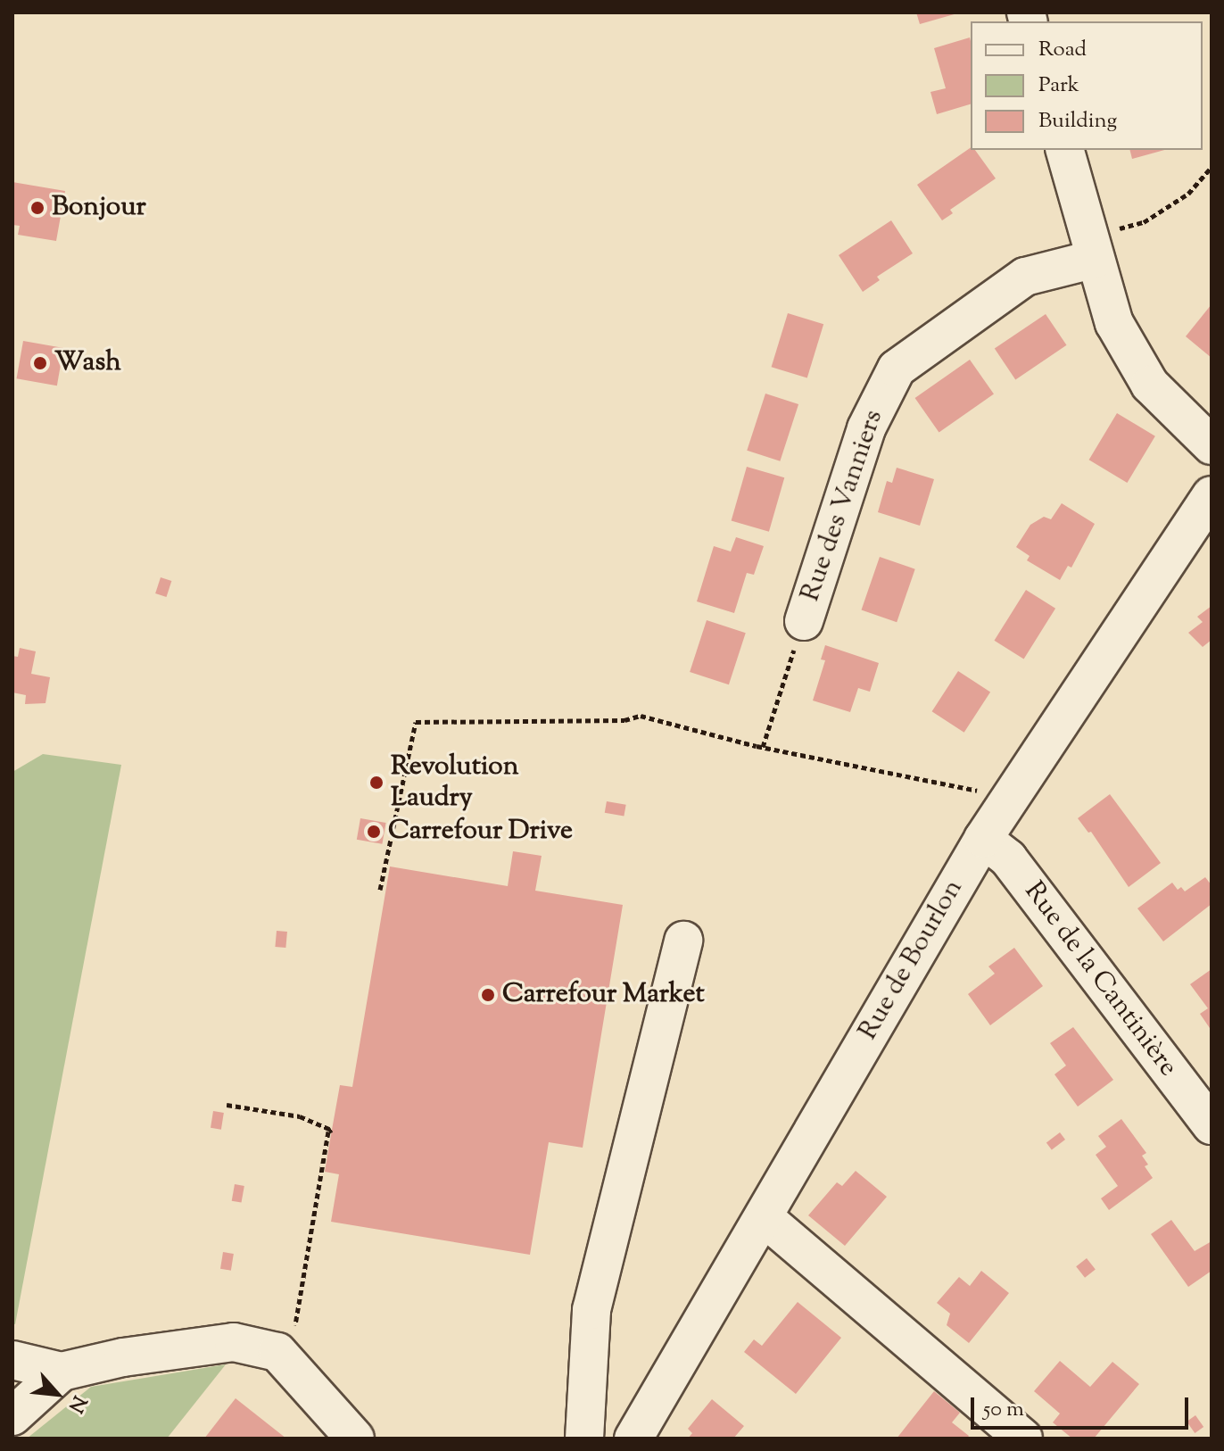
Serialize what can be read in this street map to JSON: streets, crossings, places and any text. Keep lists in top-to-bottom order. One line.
{"streets":{"street":["Rue des Vanniers","Rue de Bourlon","Rue de la Cantinière"]},"crossings":[["Rue de Bourlon","Rue de la Cantinière"]],"places":["Bonjour","Wash","Revolution Laudry","Carrefour Drive","Carrefour Market"],"legend":["Road","Park","Building"],"scale_bar":"50 m","north":"bottom right"}
